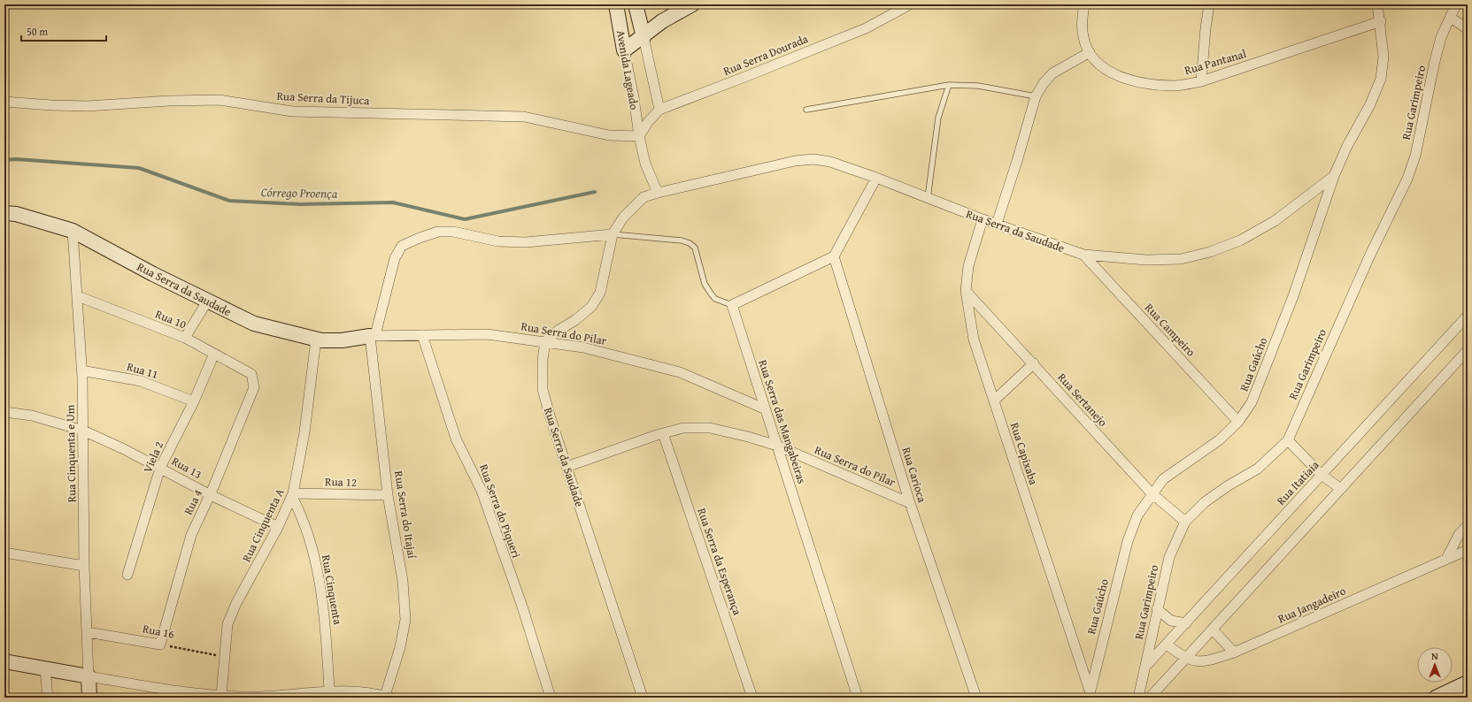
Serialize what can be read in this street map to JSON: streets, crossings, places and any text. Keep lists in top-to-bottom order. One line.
{"streets":{"street":["Rua Serra Dourada","Rua Pantanal","Avenida Lageado","Rua Serra da Tijuca","Rua Garimpeiro","Rua Serra da Saudade","Rua 10","Rua Campeiro","Rua Serra do Pilar","Rua Gaúcho","Rua 11","Rua Sertanejo","Rua Serra das Mangabeiras","Rua Cinquenta e Um","Rua Capixaba","Viela 2","Rua 13","Rua Carioca","Rua 12","Rua Itatiaia","Rua 4","Rua Serra do Piqueri","Rua Serra do Itajaí","Rua Cinquenta A","Rua Serra da Esperança","Rua Cinquenta","Rua Jangadeiro","Rua 16"]},"crossings":[["Rua Serra Dourada","Avenida Lageado"],["Rua Serra Dourada","Rua Serra da Tijuca"],["Rua Pantanal","Rua Gaúcho"],["Avenida Lageado","Rua Serra da Tijuca"],["Avenida Lageado","Rua Serra da Saudade"],["Rua Garimpeiro","Rua Sertanejo"],["Rua Garimpeiro","Rua Itatiaia"],["Rua Serra da Saudade","Rua Campeiro"],["Rua Serra da Saudade","Rua Serra do Pilar"],["Rua Serra da Saudade","Rua Gaúcho"],["Rua Serra da Saudade","Rua Cinquenta e Um"],["Rua Serra da Saudade","Rua Capixaba"],["Rua Serra da Saudade","Rua Serra do Itajaí"],["Rua Serra da Saudade","Rua Cinquenta A"],["Rua 10","Rua Cinquenta e Um"],["Rua 10","Viela 2"],["Rua 10","Rua 4"],["Rua Campeiro","Rua Gaúcho"],["Rua Serra do Pilar","Rua Serra das Mangabeiras"],["Rua Serra do Pilar","Rua Carioca"],["Rua Serra do Pilar","Rua Serra do Piqueri"],["Rua Serra do Pilar","Rua Serra do Itajaí"],["Rua Serra do Pilar","Rua Serra da Esperança"],["Rua Gaúcho","Rua Sertanejo"],["Rua Gaúcho","Rua Capixaba"],["Rua 11","Rua Cinquenta e Um"],["Rua 11","Viela 2"],["Rua Sertanejo","Rua Capixaba"],["Rua Cinquenta e Um","Rua 13"],["Rua Cinquenta e Um","Rua 16"],["Viela 2","Rua 13"],["Rua 13","Rua 4"],["Rua 13","Rua Cinquenta A"],["Rua 12","Rua Serra do Itajaí"],["Rua 12","Rua Cinquenta A"],["Rua 12","Rua Cinquenta"],["Rua Itatiaia","Rua Jangadeiro"],["Rua 4","Rua 16"],["Rua Cinquenta A","Rua Cinquenta"],["Rua Cinquenta A","Rua 16"]],"water":["Córrego Proença"],"scale_bar":"50 m","north":"top"}
